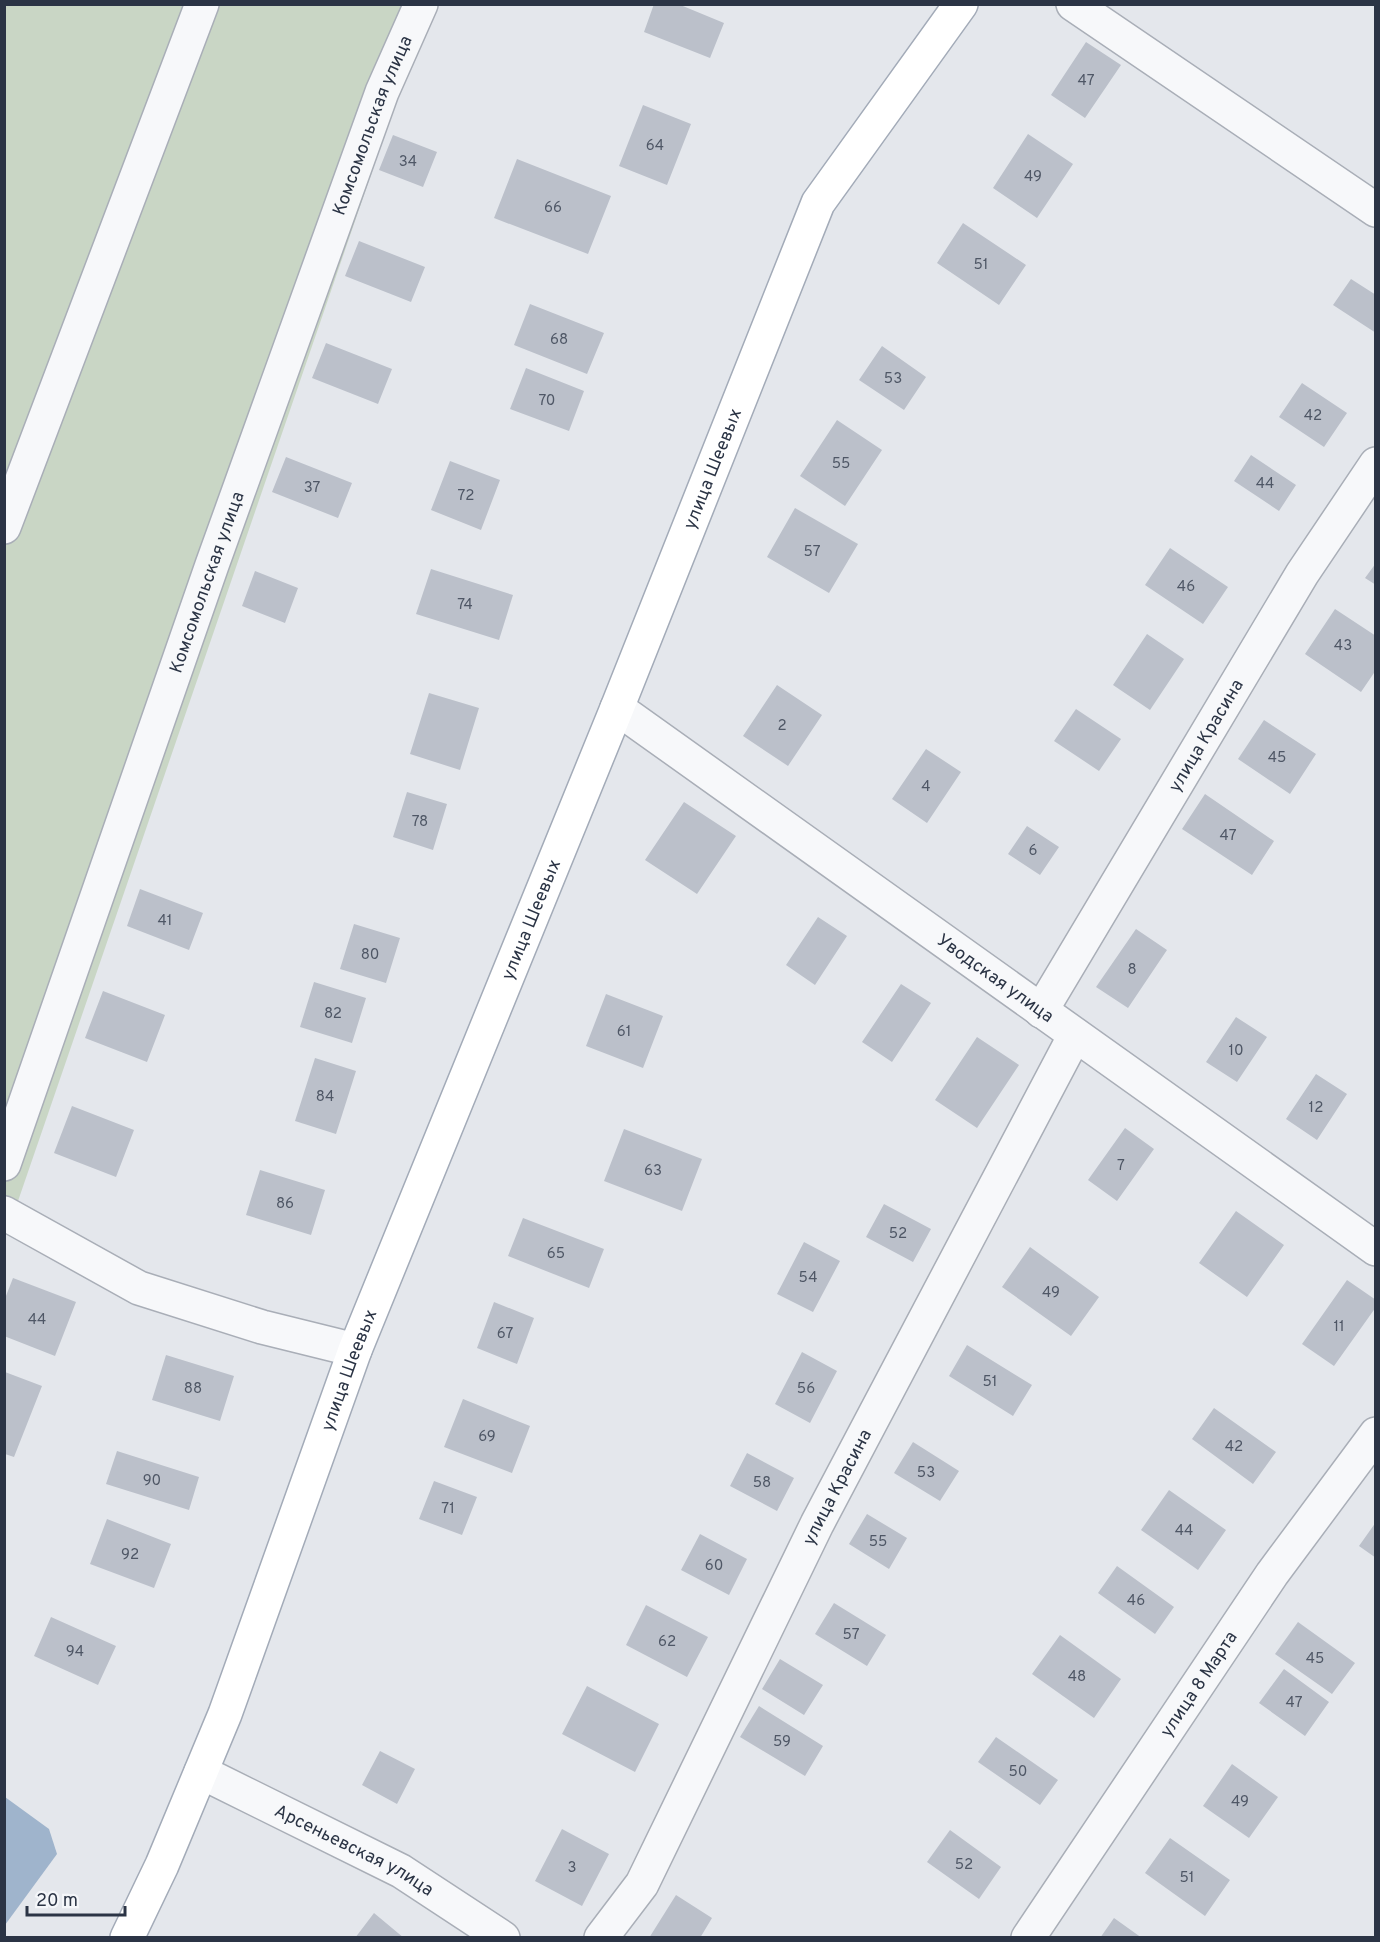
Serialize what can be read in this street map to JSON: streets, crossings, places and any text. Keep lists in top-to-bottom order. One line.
{"streets":{"main road":["улица Шеевых"],"street":["Комсомольская улица","улица Красина","Уводская улица","улица 8 Марта","Арсеньевская улица"]},"crossings":[["улица Шеевых","Уводская улица"],["улица Шеевых","Арсеньевская улица"],["улица Красина","Уводская улица"]],"house_numbers":["47","64","34","49","66","51","68","53","70","42","55","44","37","72","57","46","74","43","2","45","4","78","47","6","41","80","8","82","61","10","84","12","7","63","86","52","65","54","49","44","11","67","51","88","56","69","42","53","90","58","71","44","55","92","60","46","57","62","94","45","48","47","59","50","49","52","3","51"],"scale_bar":"20 m"}
